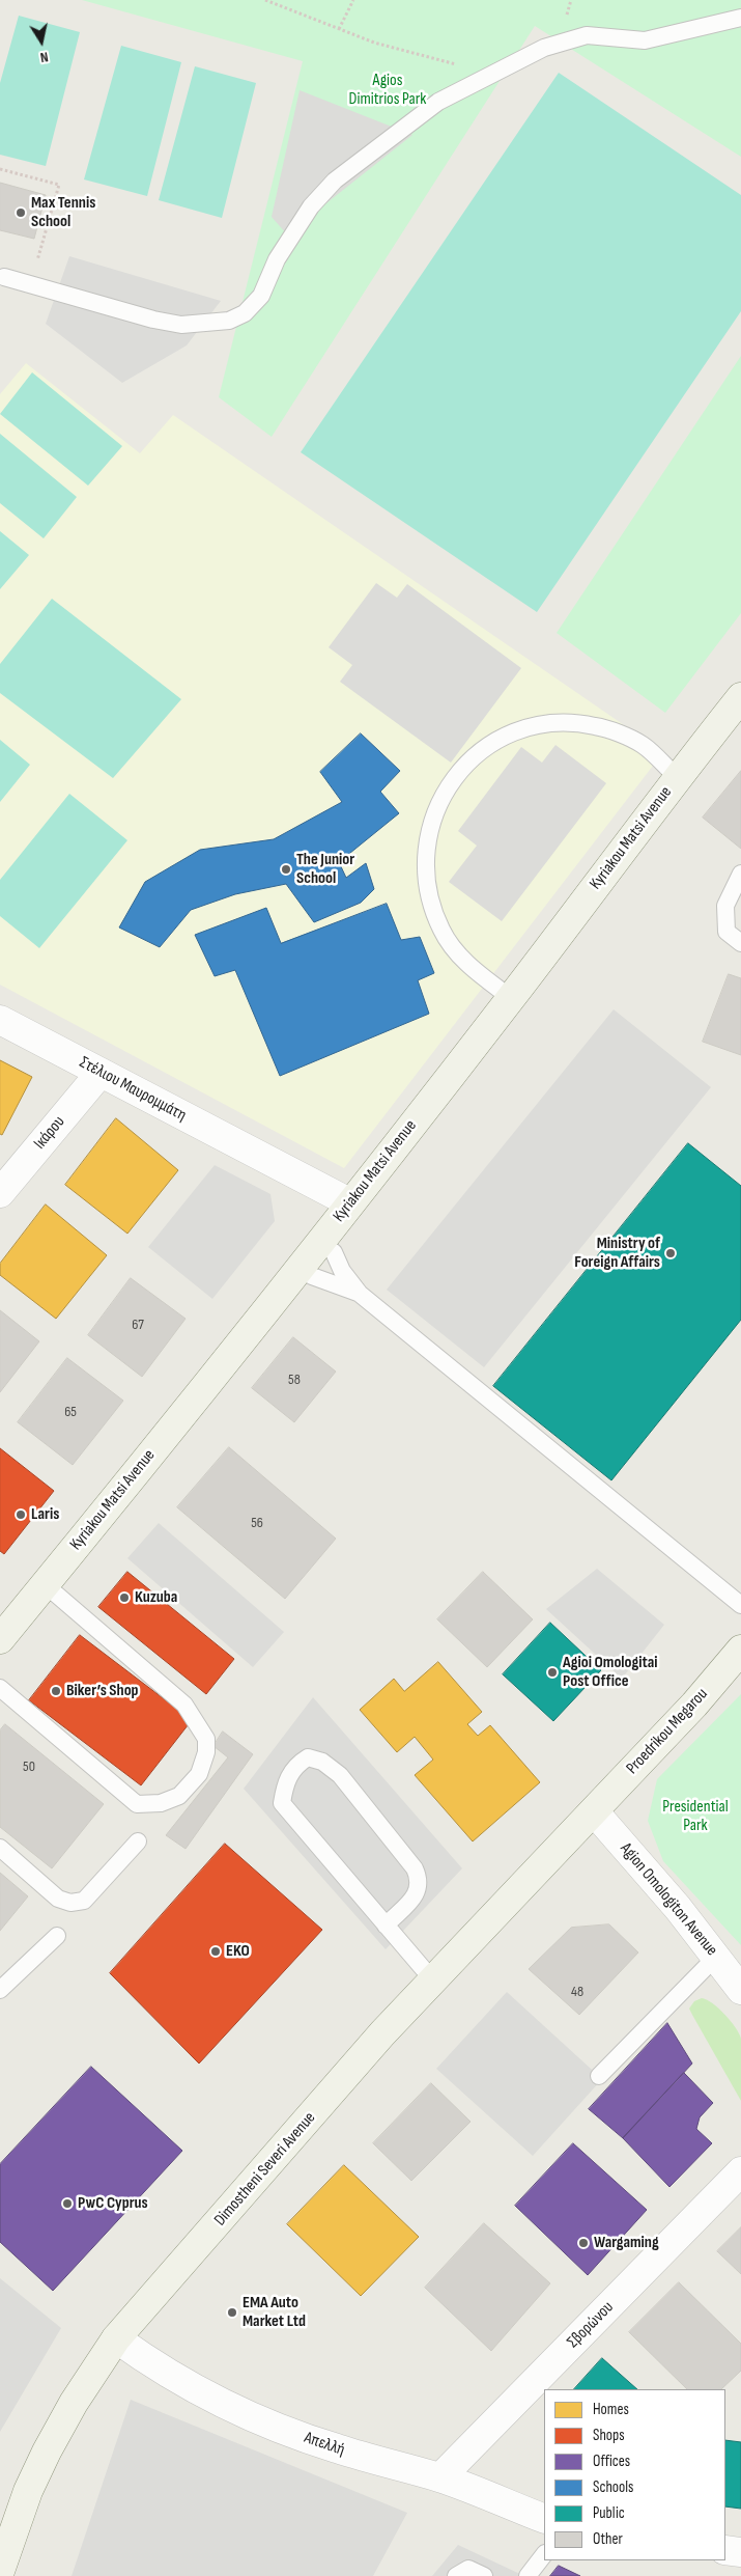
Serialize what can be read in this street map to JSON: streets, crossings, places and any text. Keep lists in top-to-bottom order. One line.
{"streets":{"main road":["Kyriakou Matsi Avenue","Proedrikou Megarou","Dimostheni Severi Avenue"],"street":["Στέλιου Μαυρομμάτη","Ικάρου","Agion Omologiton Avenue","Σβορώνου","Απελλή"]},"crossings":[["Kyriakou Matsi Avenue","Στέλιου Μαυρομμάτη"],["Στέλιου Μαυρομμάτη","Ικάρου"],["Proedrikou Megarou","Agion Omologiton Avenue"],["Proedrikou Megarou","Dimostheni Severi Avenue"],["Agion Omologiton Avenue","Dimostheni Severi Avenue"],["Dimostheni Severi Avenue","Απελλή"],["Σβορώνου","Απελλή"]],"parks":["Agios Dimitrios Park","Presidential Park"],"places":["Max Tennis School","The Junior School","Ministry of Foreign Affairs","Laris","Kuzuba","Agioi Omologitai Post Office","Biker’s Shop","EKO","PwC Cyprus","Wargaming","EMA Auto Market Ltd"],"house_numbers":["67","58","65","56","50","48"],"legend":["Homes","Shops","Offices","Schools","Public","Other"],"north":"bottom"}
